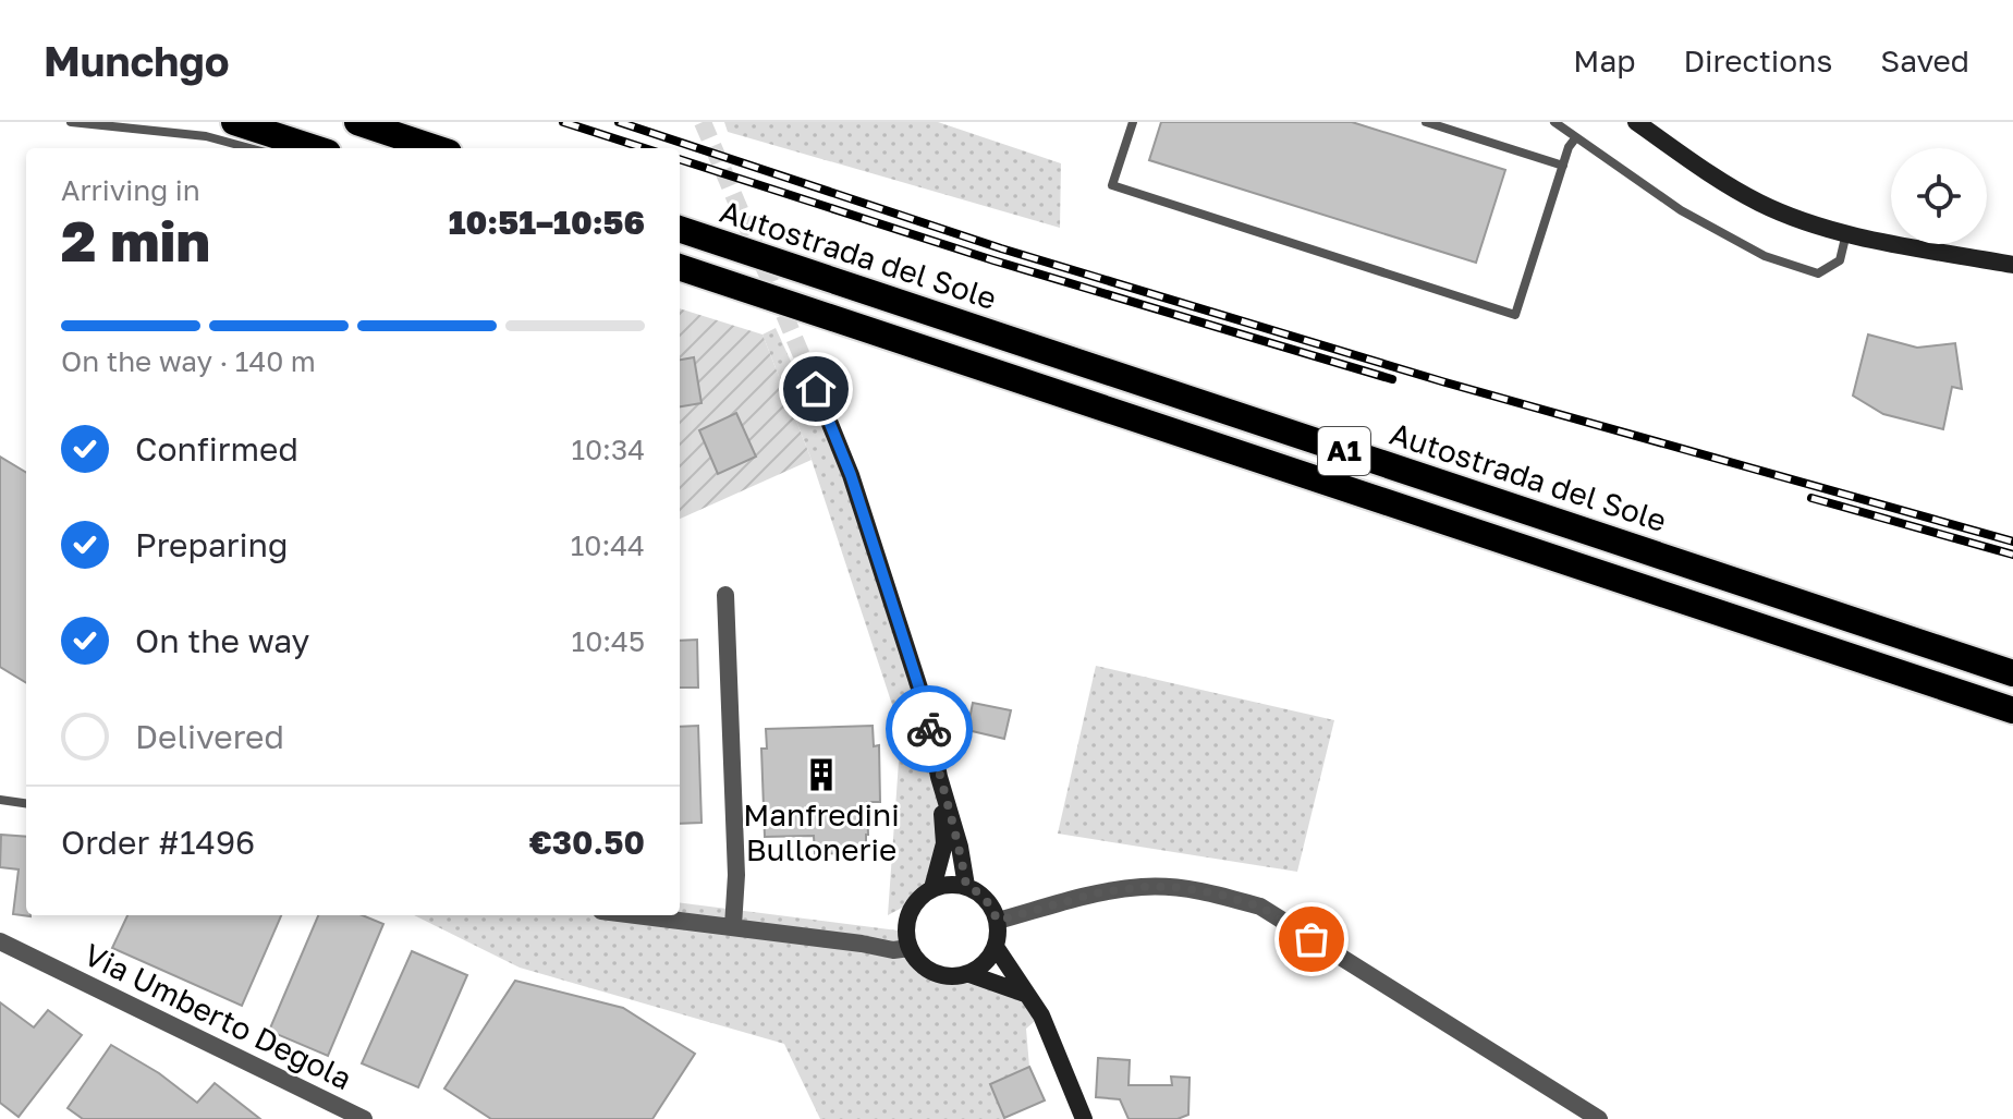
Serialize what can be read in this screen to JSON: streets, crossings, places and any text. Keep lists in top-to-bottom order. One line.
{"streets":{"highway":["Autostrada del Sole","A1"],"street":["Via Umberto Degola"]},"places":{"building":["Manfredini Bullonerie"]},"page":{"header":"Munchgo","nav":["Map","Directions","Saved"],"heading":["2 min","Arriving in","10:51–10:56"],"panel":["Order #1496","€30.50"],"bar":"On the way · 140 m","list":[["Confirmed","10:34"],["Preparing","10:44"],["On the way","10:45"],"Delivered"]}}
